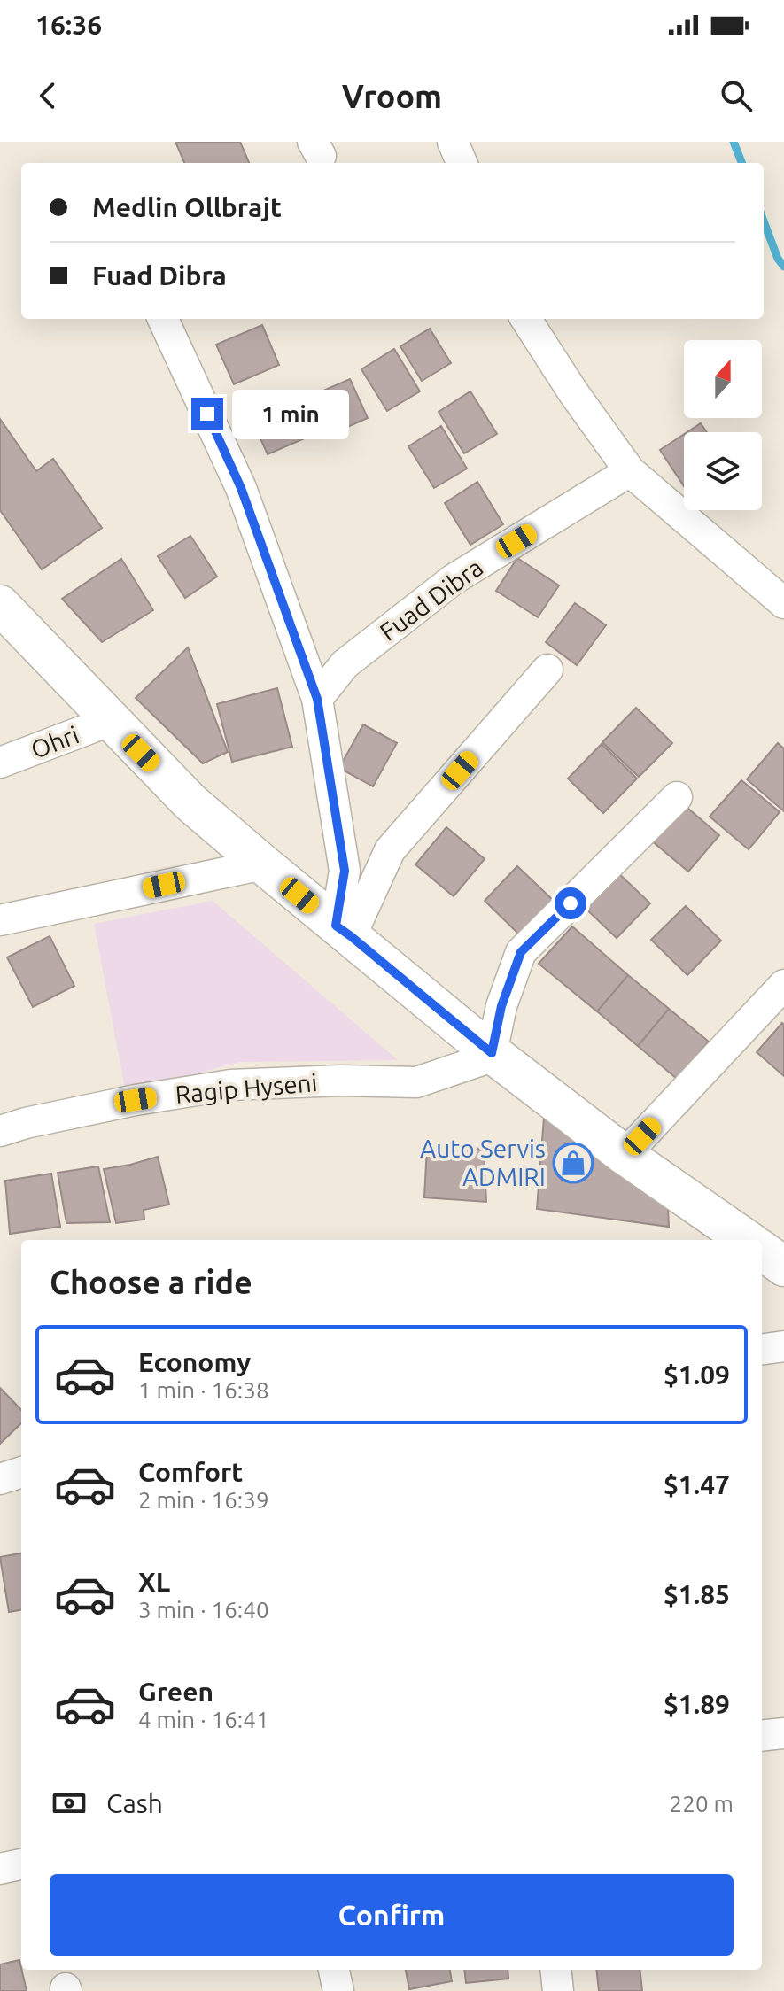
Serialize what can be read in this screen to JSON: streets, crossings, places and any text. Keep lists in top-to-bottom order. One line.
{"streets":{"street":["Fuad Dibra","Ohri","Ragip Hyseni"]},"places":{"shop":["Auto Servis ADMIRI"]},"north":"top","page":{"status":"16:36","header":"Vroom","banner":["Medlin Ollbrajt","Fuad Dibra"],"bubble":"1 min","heading":"Choose a ride","list":[{"name":"Economy","note":"1 min · 16:38","value":"$1.09"},{"name":"Comfort","note":"2 min · 16:39","value":"$1.47"},{"name":"XL","note":"3 min · 16:40","value":"$1.85"},{"name":"Green","note":"4 min · 16:41","value":"$1.89"}],"pay":["Cash","220 m"],"buttons":"Confirm"}}
